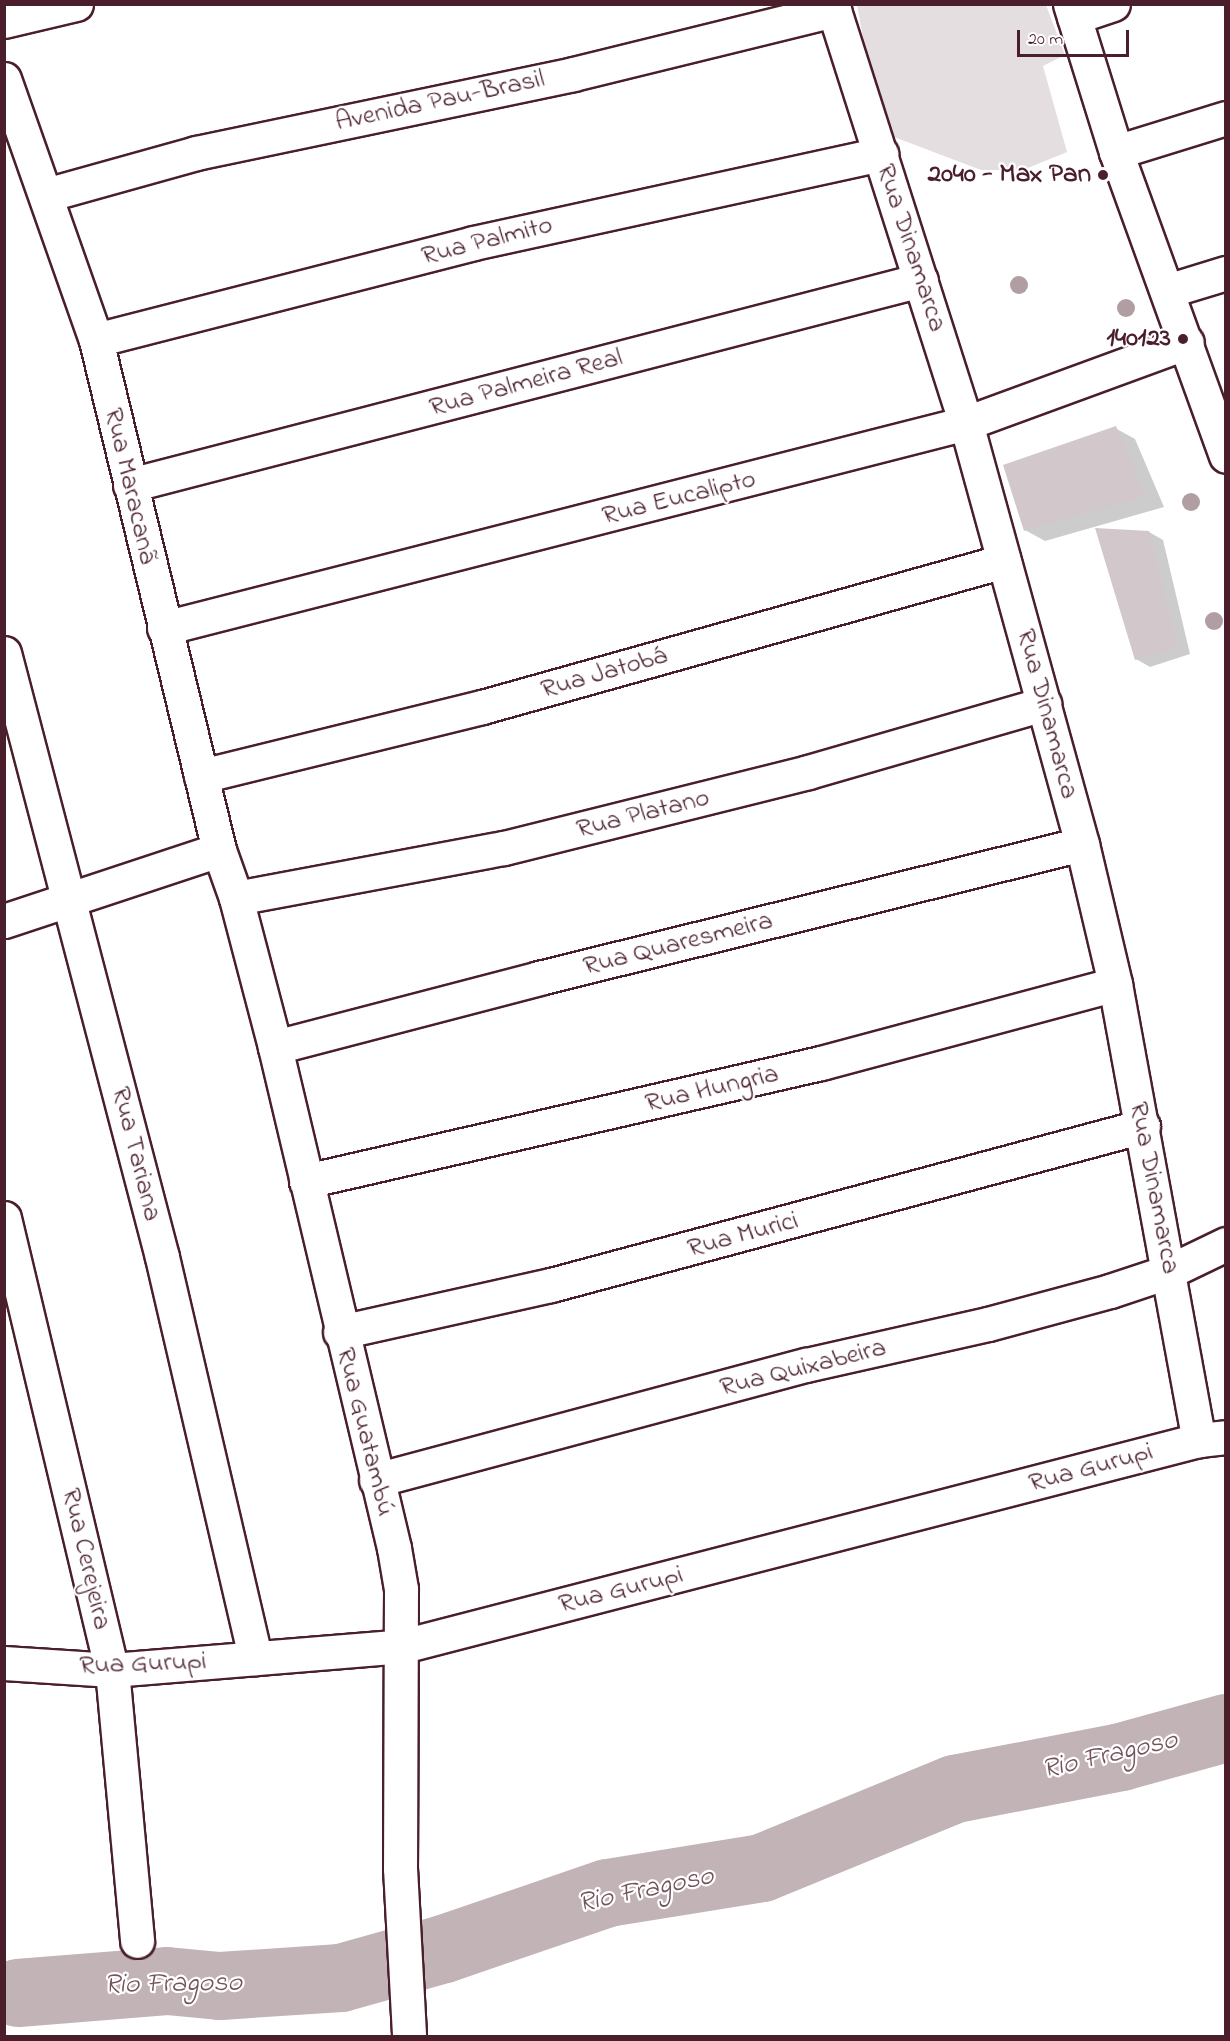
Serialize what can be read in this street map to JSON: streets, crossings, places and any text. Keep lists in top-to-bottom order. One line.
{"streets":{"street":["Avenida Pau-Brasil","Rua Palmito","Rua Dinamarca","Rua Palmeira Real","Rua Maracanã","Rua Eucalipto","Rua Jatobá","Rua Platano","Rua Quaresmeira","Rua Hungria","Rua Tariana","Rua Murici","Rua Quixabeira","Rua Guatambú","Rua Gurupi","Rua Cerejeira"]},"crossings":[["Avenida Pau-Brasil","Rua Dinamarca"],["Avenida Pau-Brasil","Rua Maracanã"],["Rua Palmito","Rua Dinamarca"],["Rua Palmito","Rua Maracanã"],["Rua Dinamarca","Rua Palmeira Real"],["Rua Dinamarca","Rua Eucalipto"],["Rua Dinamarca","Rua Jatobá"],["Rua Dinamarca","Rua Platano"],["Rua Dinamarca","Rua Quaresmeira"],["Rua Dinamarca","Rua Hungria"],["Rua Dinamarca","Rua Murici"],["Rua Dinamarca","Rua Quixabeira"],["Rua Dinamarca","Rua Gurupi"],["Rua Palmeira Real","Rua Maracanã"],["Rua Maracanã","Rua Eucalipto"],["Rua Maracanã","Rua Jatobá"],["Rua Maracanã","Rua Platano"],["Rua Maracanã","Rua Guatambú"],["Rua Platano","Rua Guatambú"],["Rua Quaresmeira","Rua Guatambú"],["Rua Hungria","Rua Guatambú"],["Rua Tariana","Rua Gurupi"],["Rua Murici","Rua Guatambú"],["Rua Quixabeira","Rua Guatambú"],["Rua Guatambú","Rua Gurupi"],["Rua Gurupi","Rua Cerejeira"]],"water":["Rio Fragoso"],"places":["2040 - Max Pan","140123"],"scale_bar":"20 m"}
